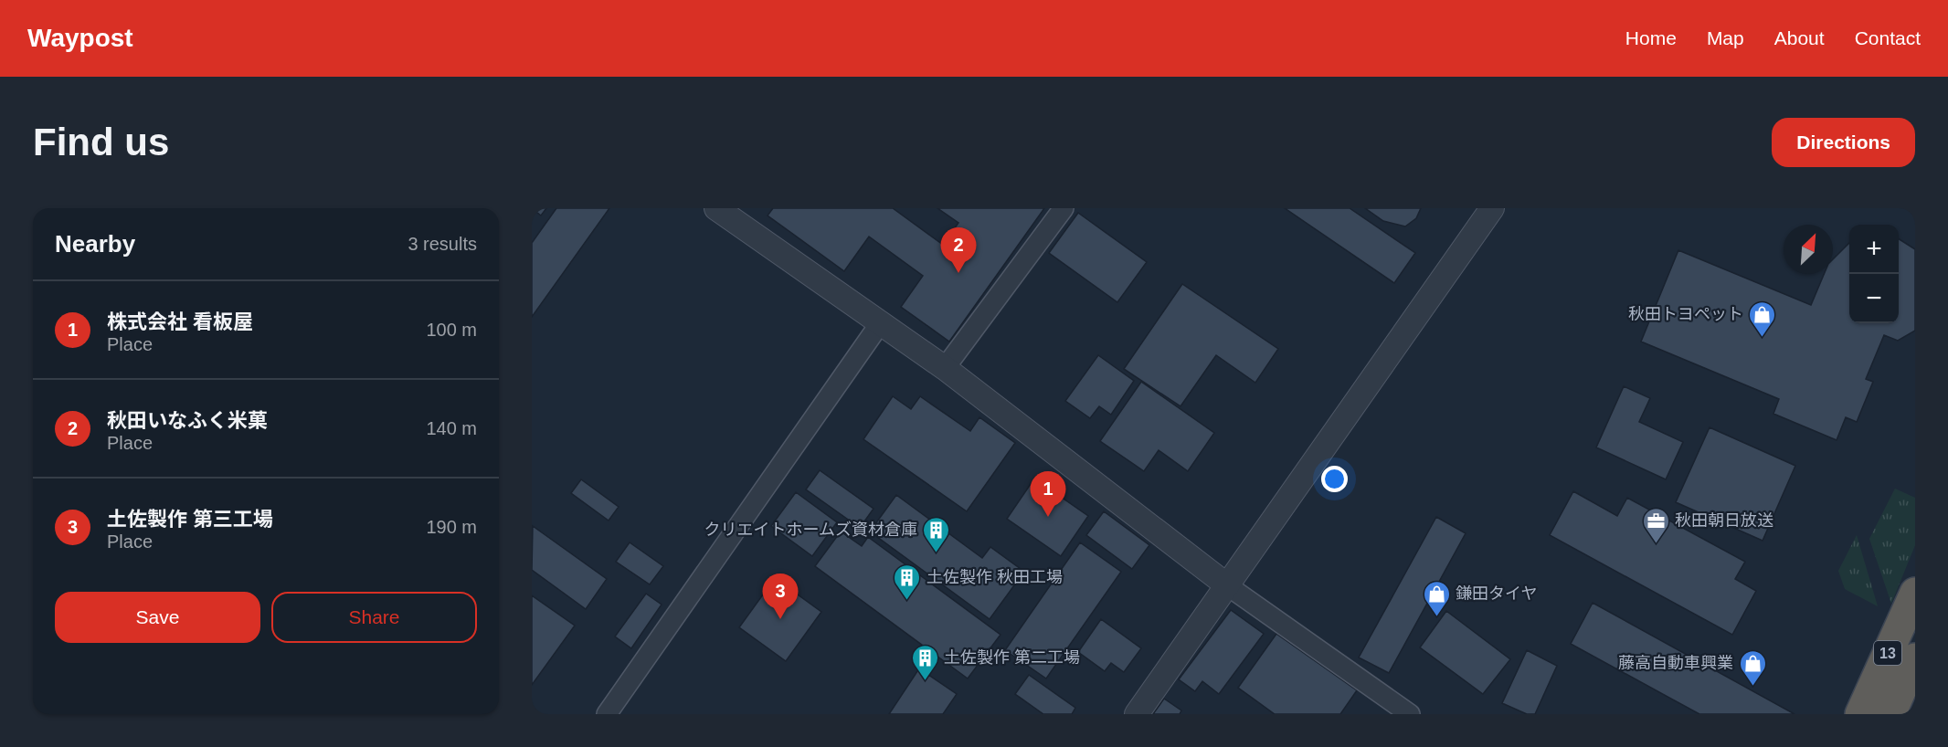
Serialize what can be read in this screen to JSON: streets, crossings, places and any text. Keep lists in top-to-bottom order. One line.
{"streets":{"highway":["13"]},"places":{"shop":["秋田トヨペット","鎌田タイヤ","藤高自動車興業"],"office":["秋田朝日放送"],"building":["クリエイトホームズ資材倉庫","土佐製作 秋田工場","土佐製作 第二工場"]},"north":"top right","page":{"header":"Waypost","nav":["Home","Map","About","Contact"],"buttons":["Directions",["Save","Share"]],"title":"Find us","heading":["Nearby","3 results"],"map_buttons":["+","−"],"pins":["2","1","3"],"list":[{"mark":"1","name":"株式会社 看板屋","note":"Place","value":"100 m"},{"mark":"2","name":"秋田いなふく米菓","note":"Place","value":"140 m"},{"mark":"3","name":"土佐製作 第三工場","note":"Place","value":"190 m"}]}}
